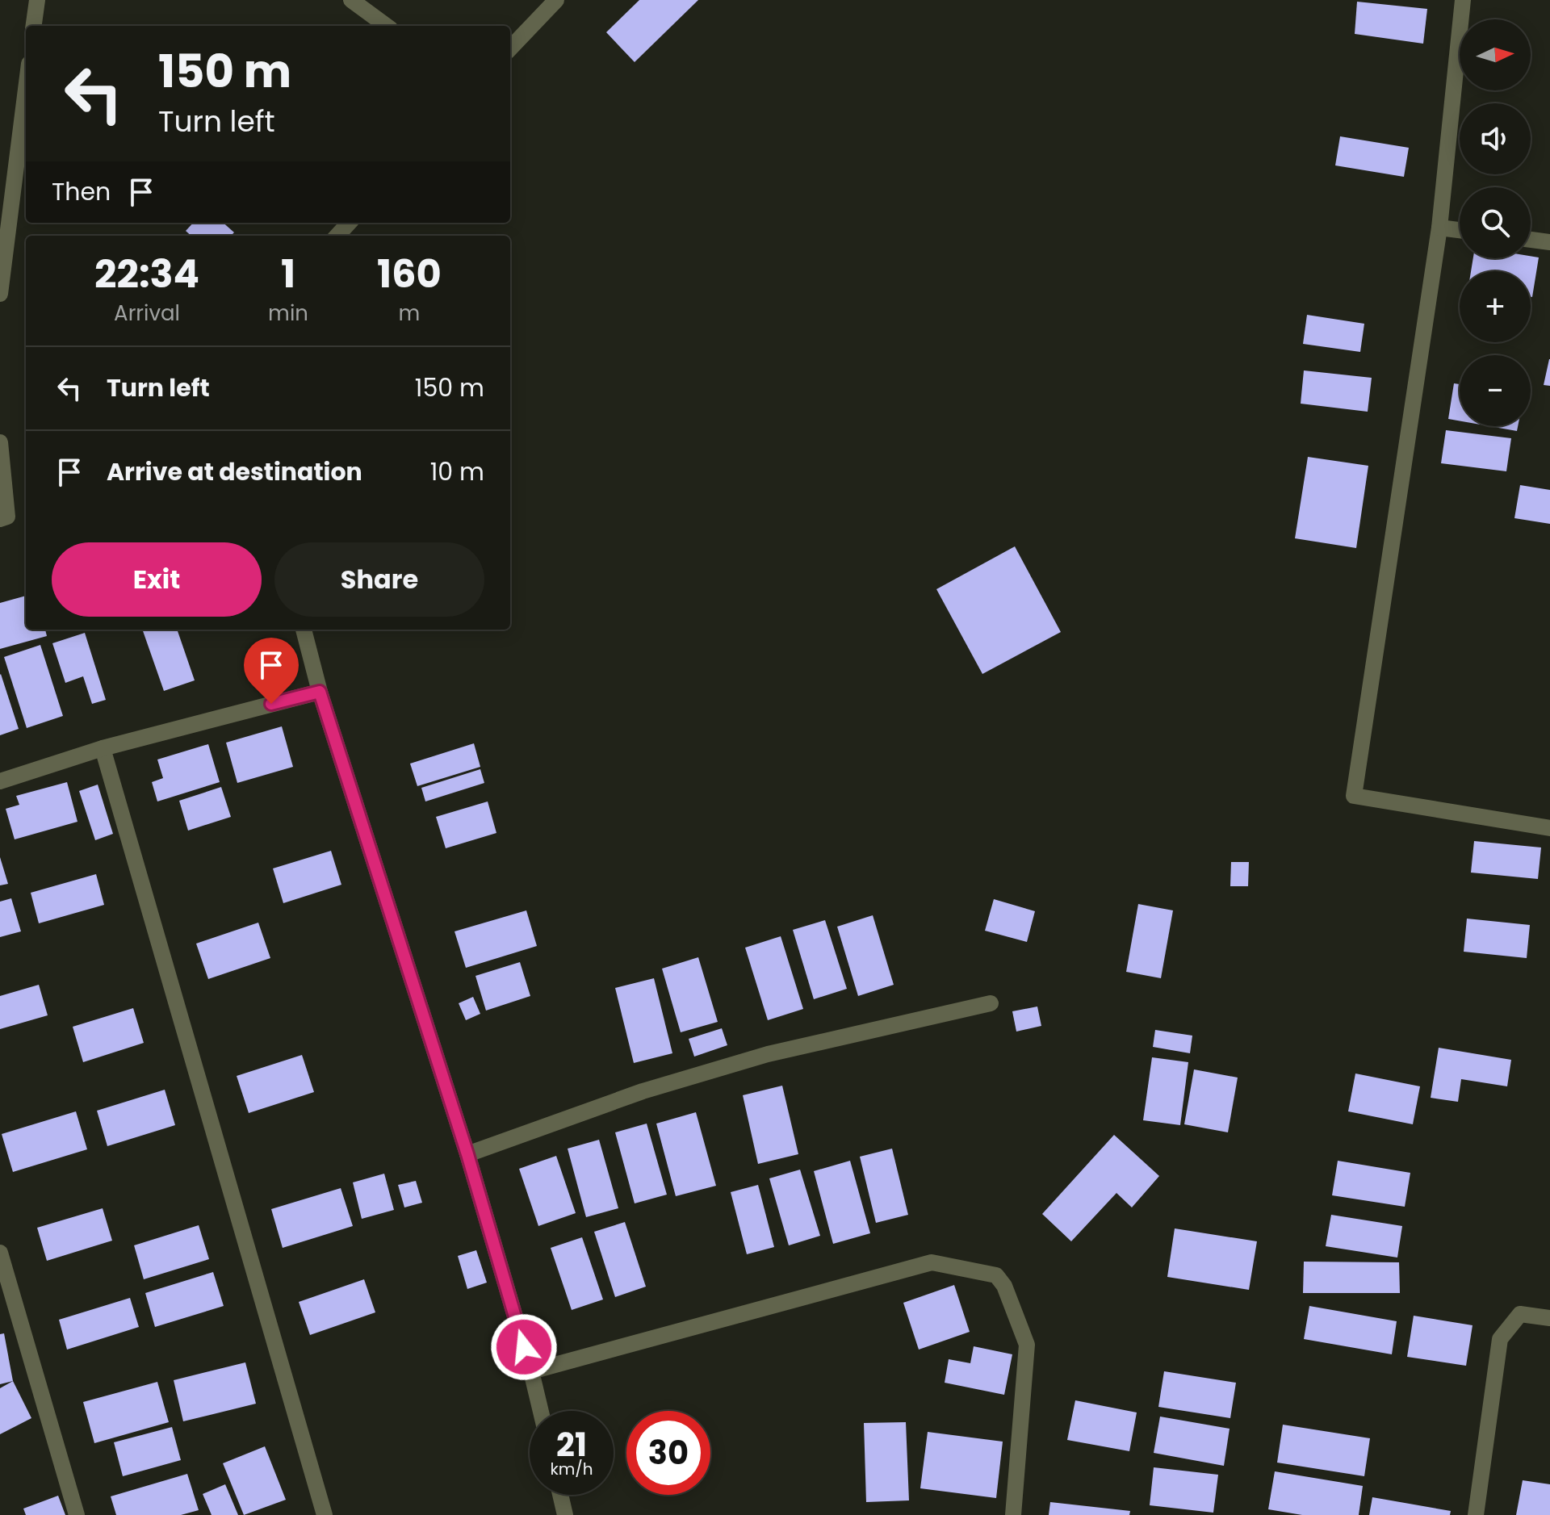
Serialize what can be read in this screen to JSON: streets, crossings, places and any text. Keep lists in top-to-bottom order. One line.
{"north":"right","page":{"map_buttons":["+","−"],"turn":["150 m","Turn left"],"then":"Then","eta":["22:34","Arrival","1","min","160","m"],"list":[{"name":"Turn left","value":"150 m"},{"name":"Arrive at destination","value":"10 m"}],"buttons":["Exit","Share"],"speed":"21 km/h","limit":"30"}}
